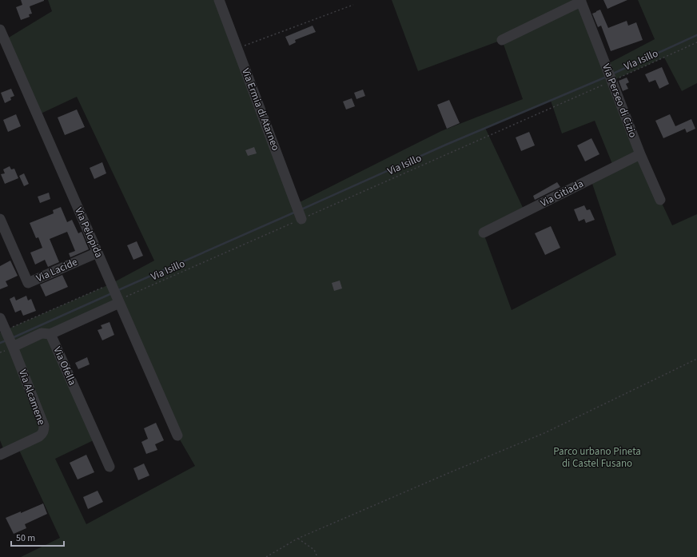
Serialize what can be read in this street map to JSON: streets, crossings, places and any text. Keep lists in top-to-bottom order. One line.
{"streets":{"street":["Via Perseo di Cizio","Via Ermia di Atarneo","Via Gitiada","Via Pelopida","Via Lacide","Via Ofella","Via Alcamene"],"path":["Via Isillo"]},"crossings":[["Via Isillo","Via Perseo di Cizio"],["Via Isillo","Via Ermia di Atarneo"],["Via Isillo","Via Pelopida"],["Via Isillo","Via Ofella"],["Via Perseo di Cizio","Via Gitiada"],["Via Pelopida","Via Lacide"],["Via Pelopida","Via Ofella"]],"parks":["Parco urbano Pineta di Castel Fusano"],"scale_bar":"50 m"}
